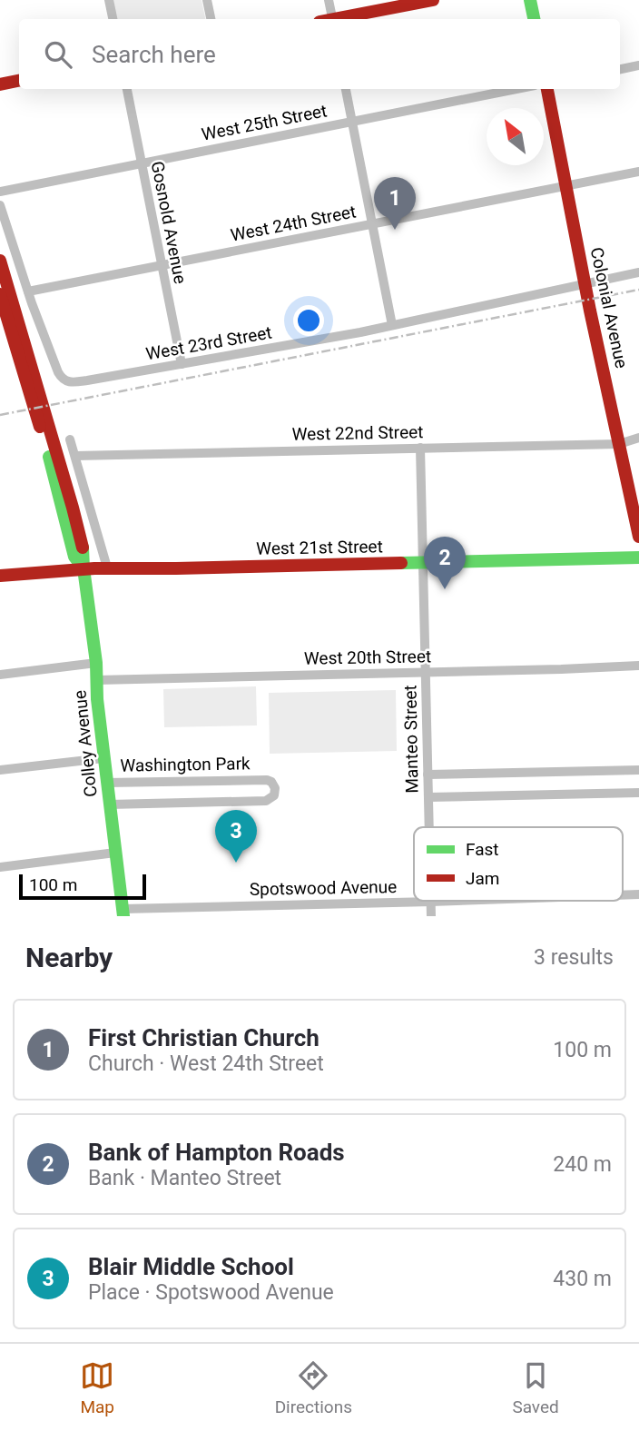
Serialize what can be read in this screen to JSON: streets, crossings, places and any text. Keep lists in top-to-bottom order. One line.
{"streets":{"main road":["Colonial Avenue","West 21st Street","Colley Avenue"],"street":["West 25th Street","Gosnold Avenue","West 24th Street","West 23rd Street","West 22nd Street","West 20th Street","Manteo Street","Washington Park","Spotswood Avenue"]},"crossings":[["West 25th Street","Gosnold Avenue"],["Gosnold Avenue","West 24th Street"],["Gosnold Avenue","West 23rd Street"],["West 24th Street","Colonial Avenue"],["West 24th Street","West 23rd Street"],["Colonial Avenue","West 23rd Street"],["Colonial Avenue","West 22nd Street"],["West 22nd Street","Manteo Street"],["West 21st Street","Manteo Street"],["West 21st Street","Colley Avenue"],["West 20th Street","Manteo Street"],["West 20th Street","Colley Avenue"],["Manteo Street","Spotswood Avenue"],["Colley Avenue","Washington Park"],["Colley Avenue","Spotswood Avenue"]],"legend":["Fast","Jam"],"scale_bar":"100 m","north":"top left","page":{"search":"Search here","pins":["1","2","3"],"scale":"100 m","heading":["Nearby","3 results"],"list":[{"mark":"1","name":"First Christian Church","note":"Church · West 24th Street","value":"100 m"},{"mark":"2","name":"Bank of Hampton Roads","note":"Bank · Manteo Street","value":"240 m"},{"mark":"3","name":"Blair Middle School","note":"Place · Spotswood Avenue","value":"430 m"}],"nav":["Map","Directions","Saved"]}}
